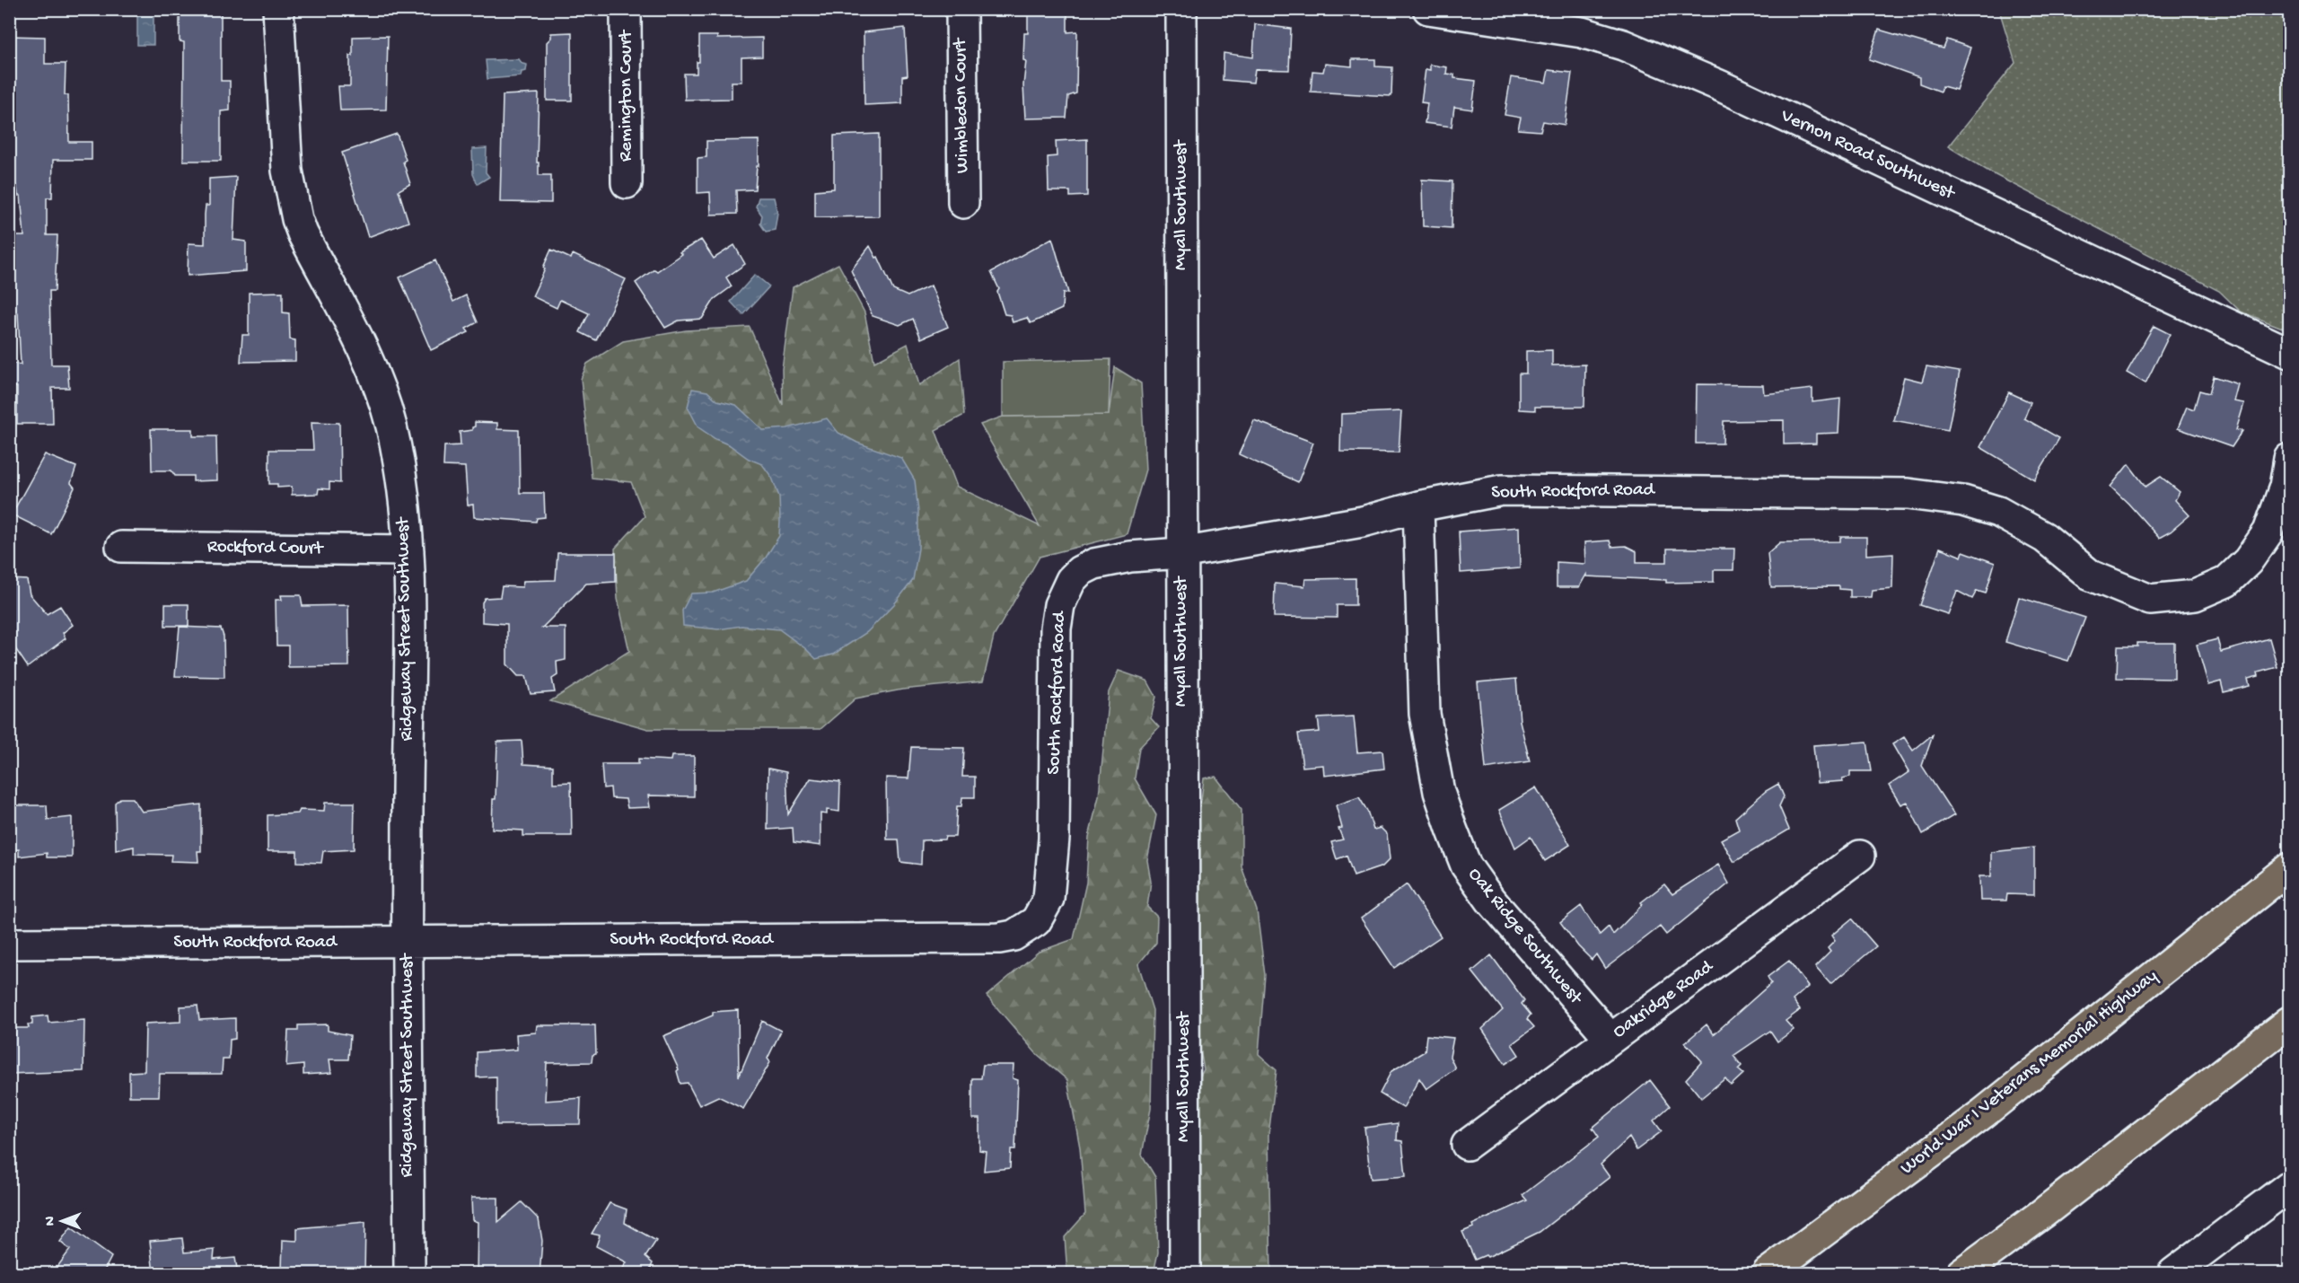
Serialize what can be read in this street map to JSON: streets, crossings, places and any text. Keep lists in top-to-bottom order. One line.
{"streets":{"highway":["World War I Veterans Memorial Highway"],"street":["Remington Court","Wimbledon Court","Vernon Road Southwest","Myall Southwest","South Rockford Road","Rockford Court","Ridgeway Street Southwest","Oak Ridge Southwest","Oakridge Road"]},"crossings":[["Myall Southwest","South Rockford Road"],["South Rockford Road","Ridgeway Street Southwest"],["South Rockford Road","Oak Ridge Southwest"],["Rockford Court","Ridgeway Street Southwest"],["Oak Ridge Southwest","Oakridge Road"]],"north":"left"}
